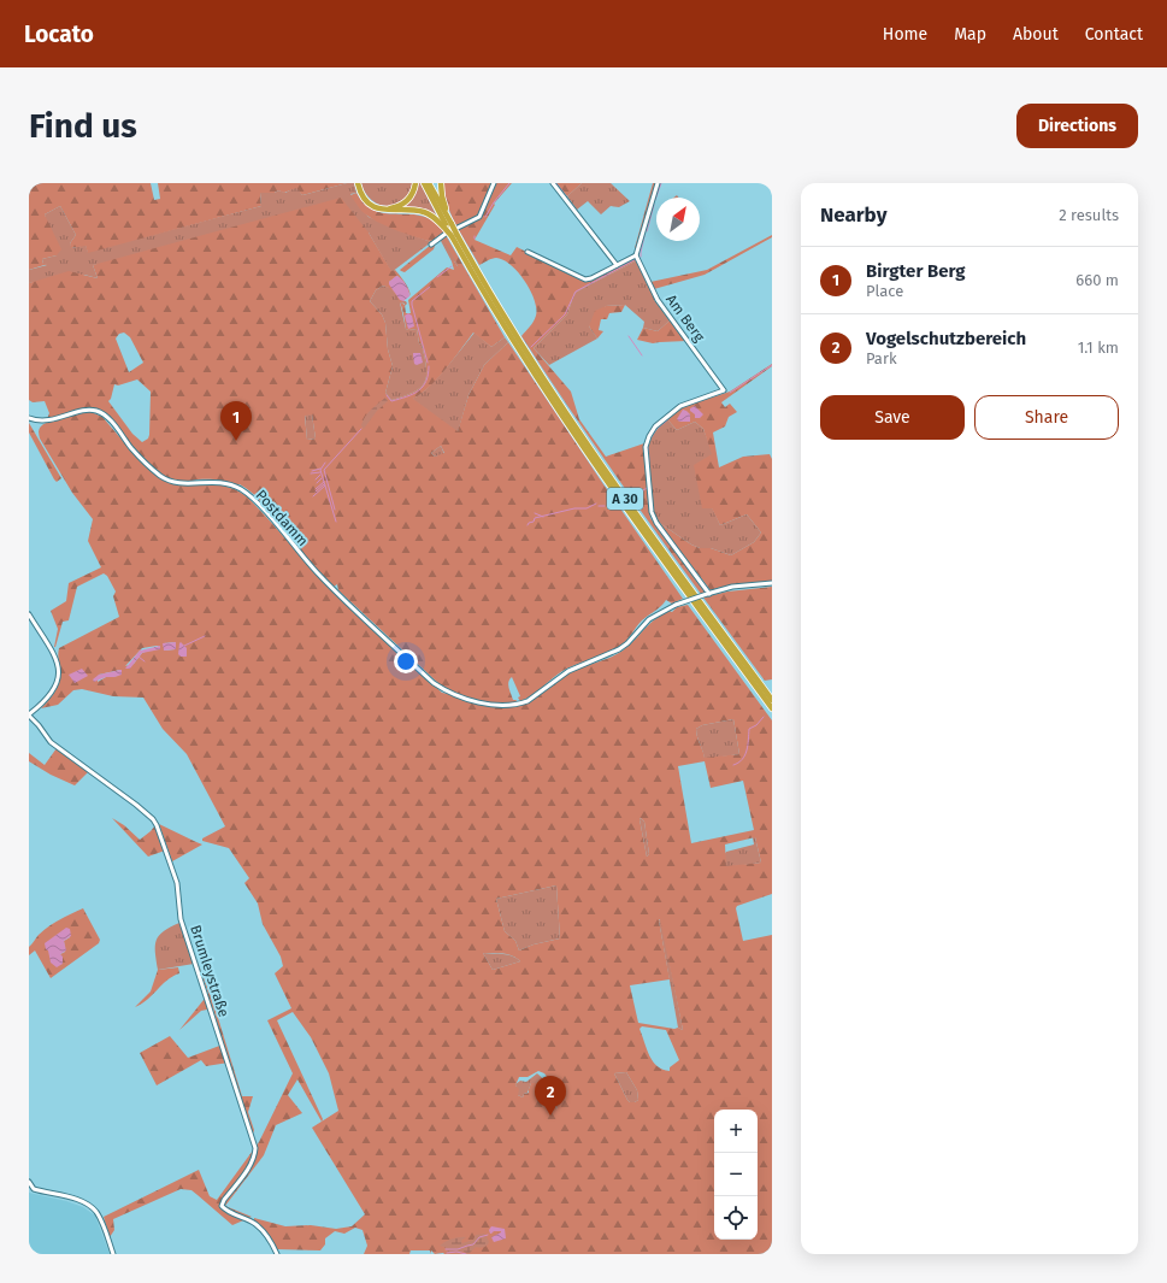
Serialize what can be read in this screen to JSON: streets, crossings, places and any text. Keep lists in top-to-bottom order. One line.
{"streets":{"highway":["A 30"],"street":["Am Berg","Postdamm","Brumleystraße"]},"crossings":[["Am Berg","Postdamm"]],"north":"top right","page":{"header":"Locato","nav":["Home","Map","About","Contact"],"buttons":["Directions",["Save","Share"]],"title":"Find us","heading":["Nearby","2 results"],"list":[{"mark":"1","name":"Birgter Berg","note":"Place","value":"660 m"},{"mark":"2","name":"Vogelschutzbereich","note":"Park","value":"1.1 km"}],"pins":["1","2"],"map_buttons":["+","−"]}}
